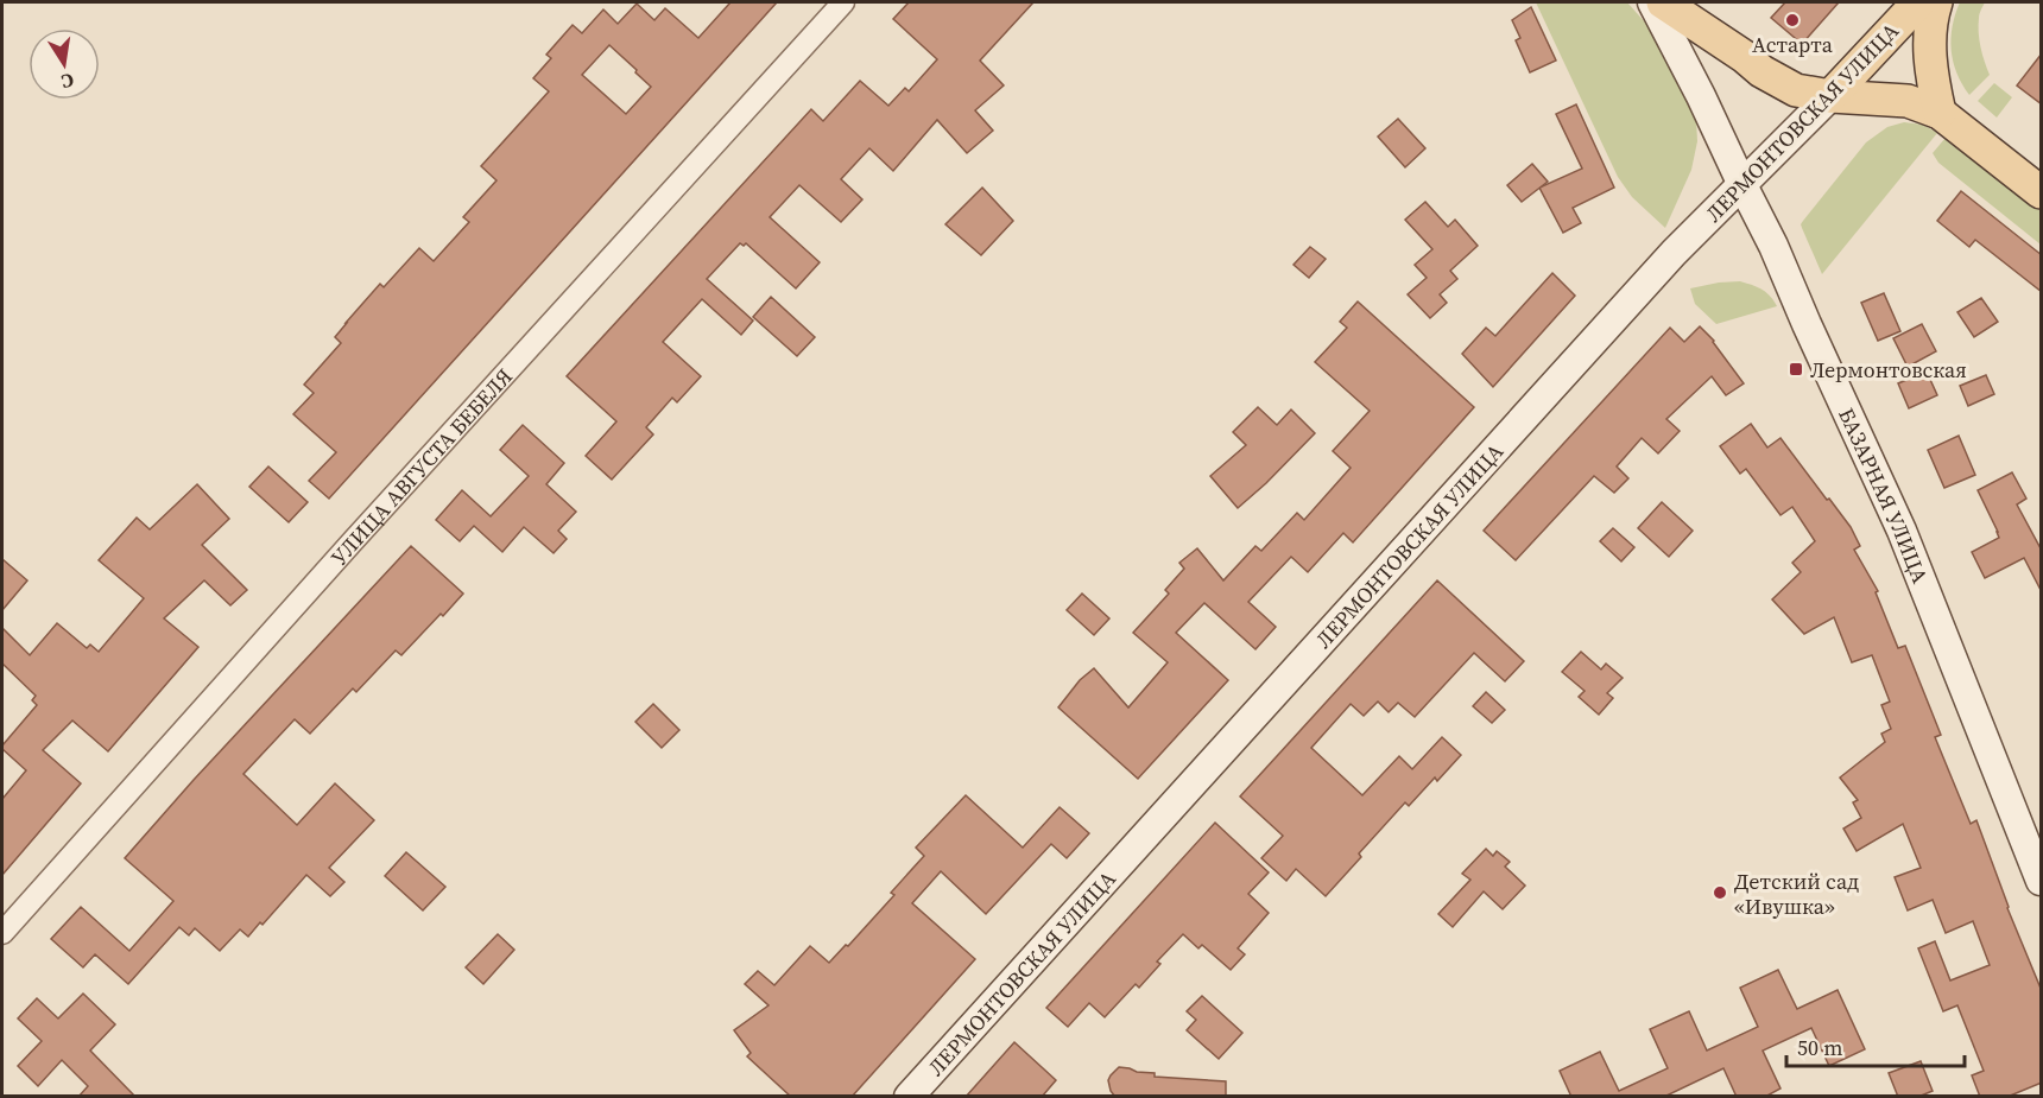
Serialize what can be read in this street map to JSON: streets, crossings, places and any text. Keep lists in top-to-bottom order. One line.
{"streets":{"main road":["ЛЕРМОНТОВСКАЯ УЛИЦА","БАЗАРНАЯ УЛИЦА"],"street":["УЛИЦА АВГУСТА БЕБЕЛЯ"]},"crossings":[["ЛЕРМОНТОВСКАЯ УЛИЦА","БАЗАРНАЯ УЛИЦА"]],"places":{"other":["Астарта","Детский сад «Ивушка»"],"transit":["Лермонтовская"]},"scale_bar":"50 m","north":"bottom"}
